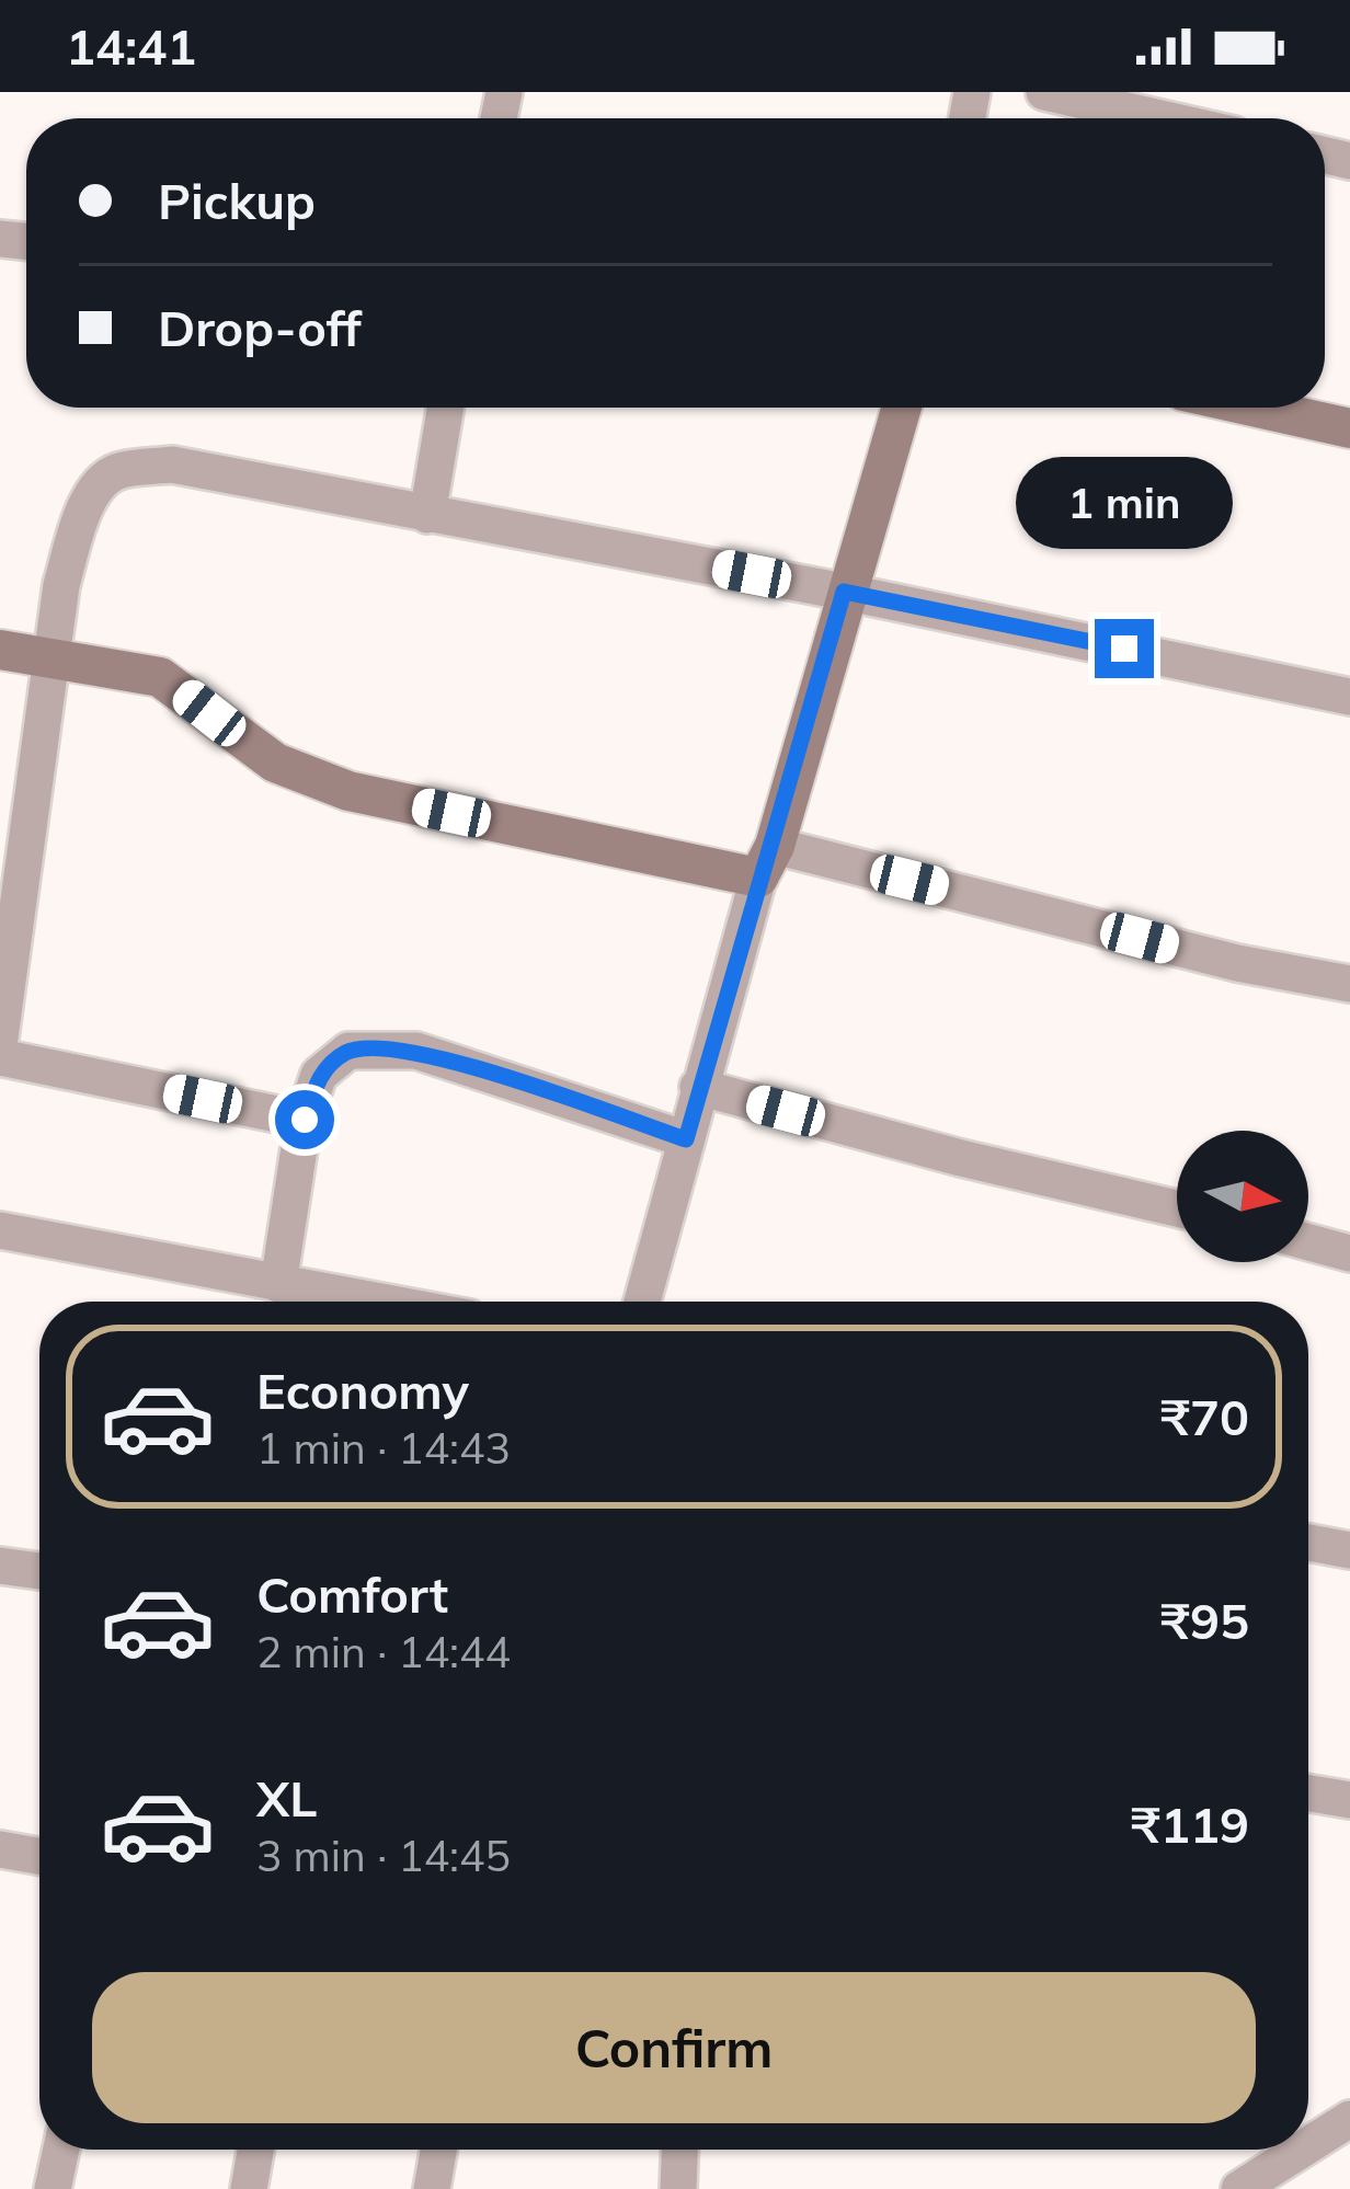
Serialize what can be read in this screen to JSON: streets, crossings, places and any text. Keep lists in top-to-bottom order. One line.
{"north":"right","page":{"status":"14:41","banner":["Pickup","Drop-off"],"bubble":"1 min","list":[{"name":"Economy","note":"1 min · 14:43","value":"₹70"},{"name":"Comfort","note":"2 min · 14:44","value":"₹95"},{"name":"XL","note":"3 min · 14:45","value":"₹119"}],"buttons":"Confirm"}}
